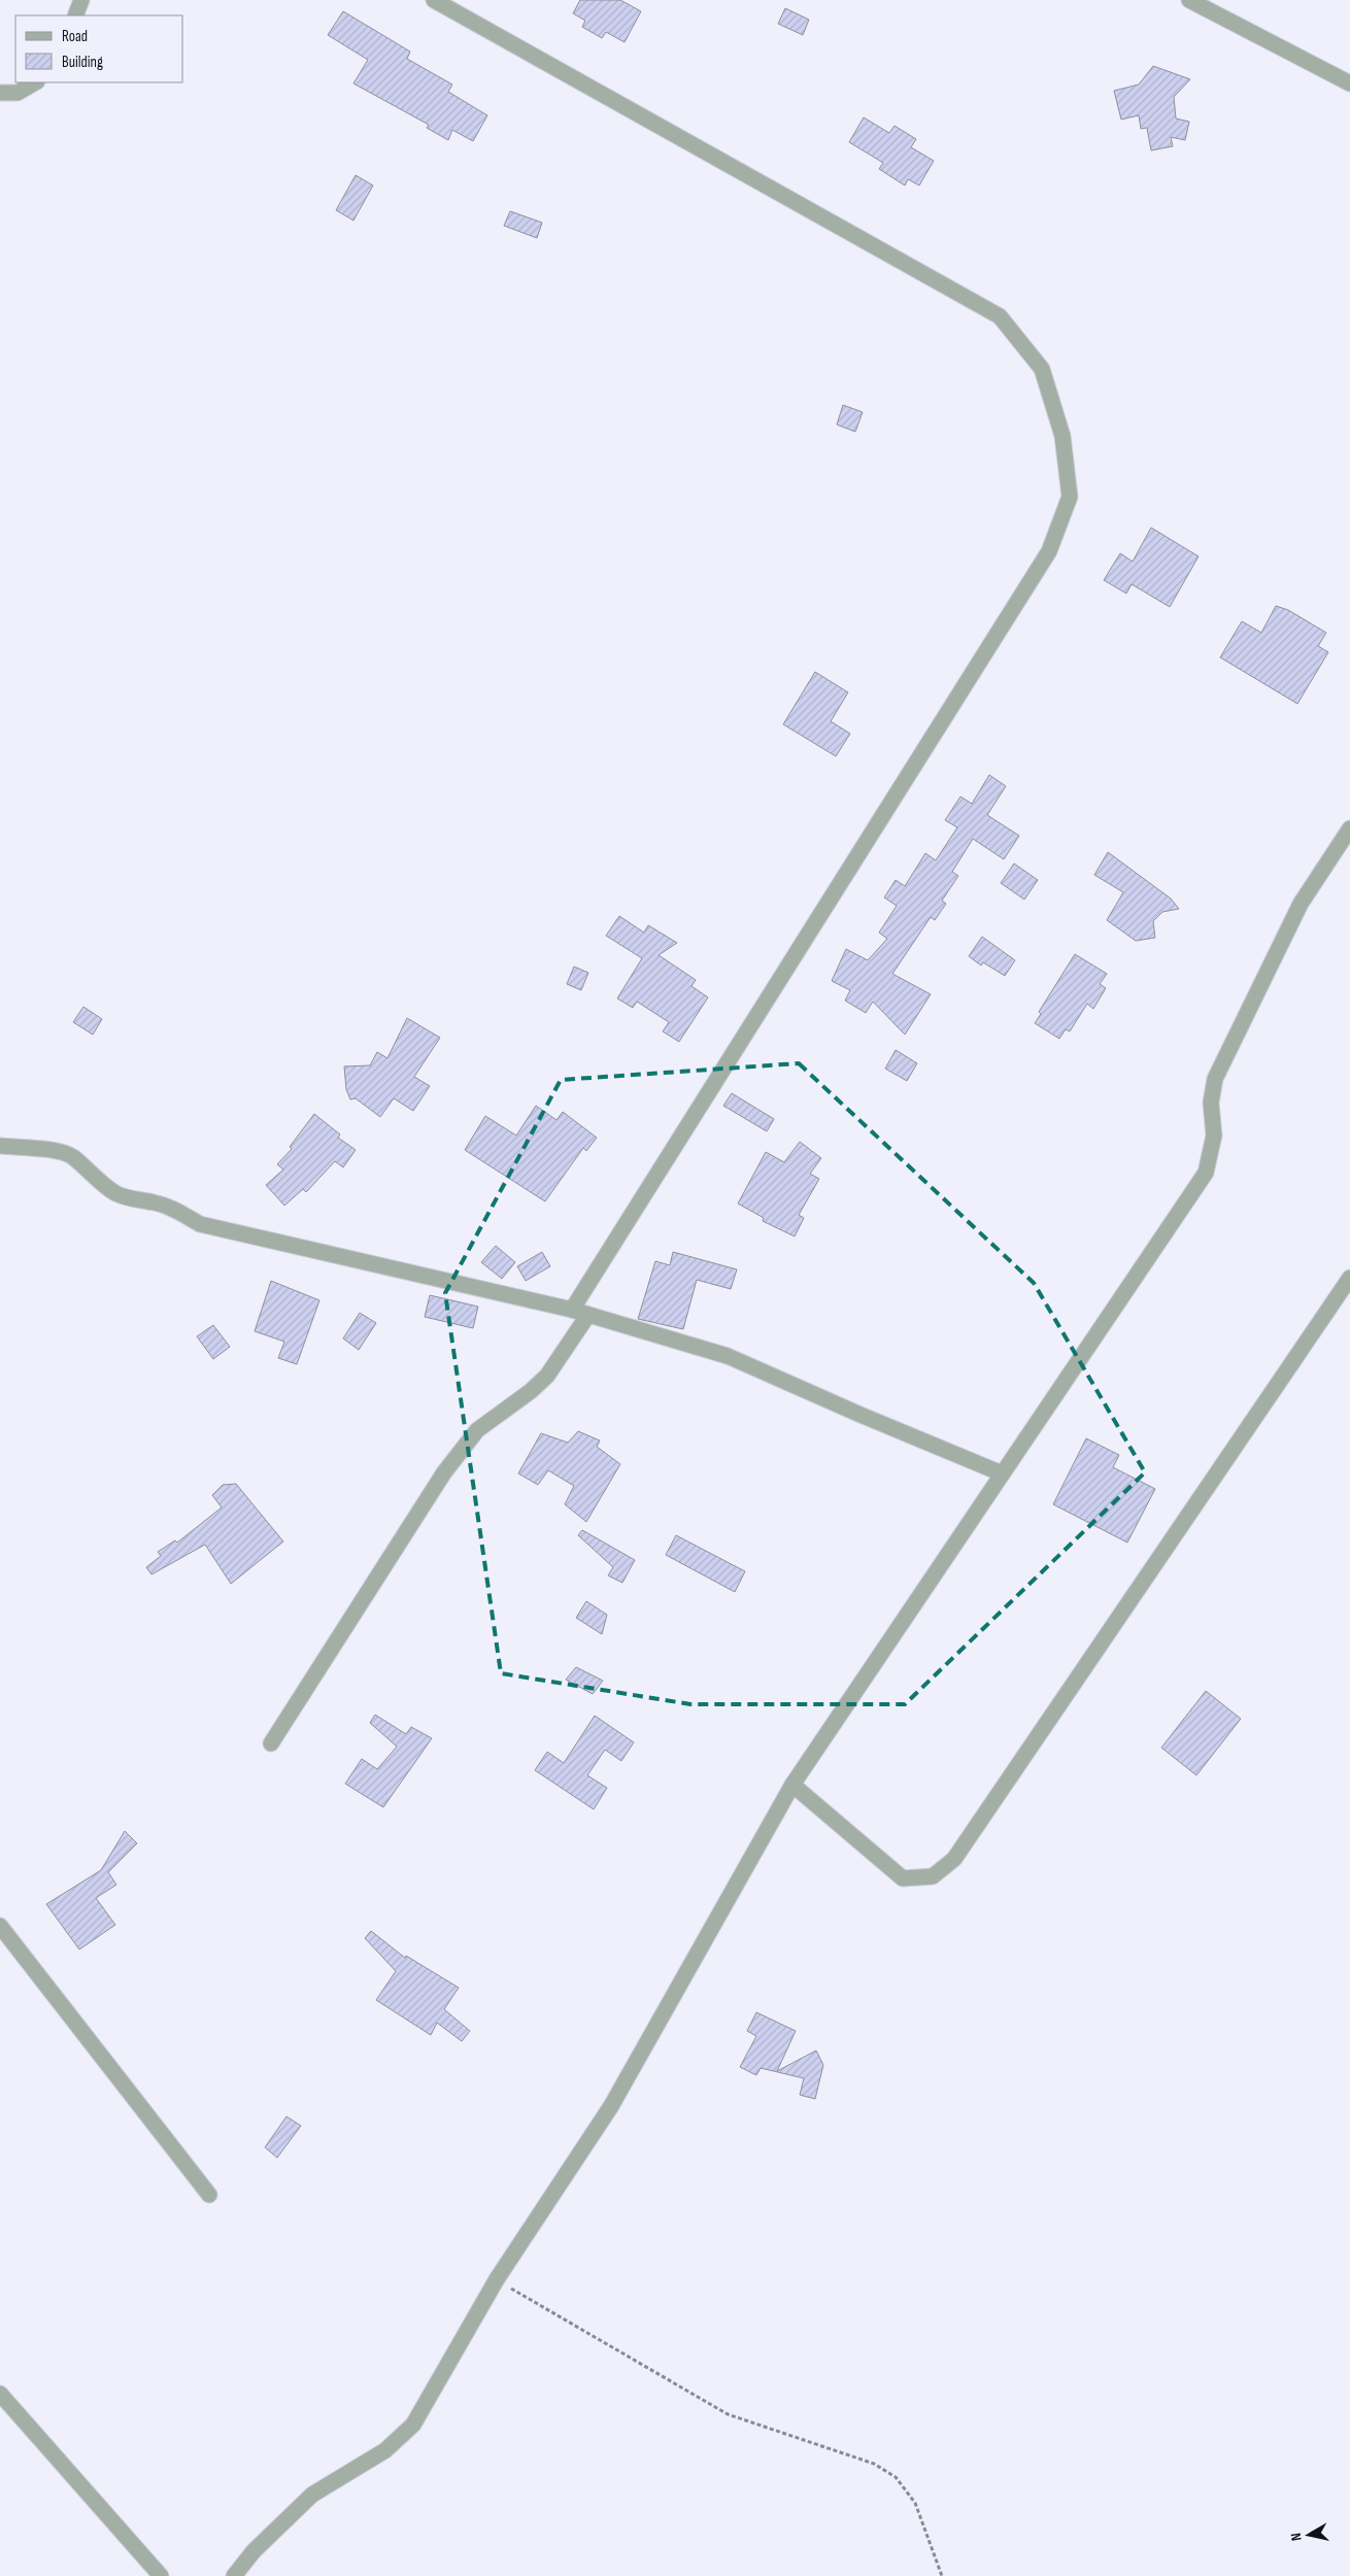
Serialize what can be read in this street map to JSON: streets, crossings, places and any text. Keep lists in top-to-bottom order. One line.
{"legend":["Road","Building"],"north":"left"}
